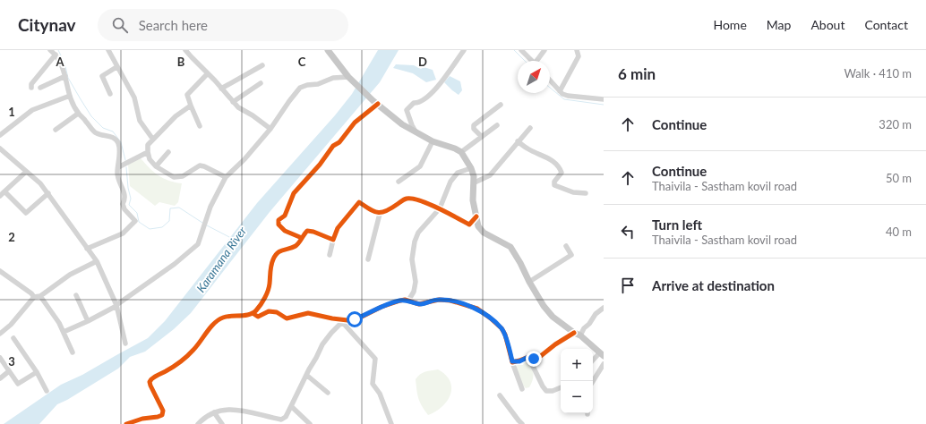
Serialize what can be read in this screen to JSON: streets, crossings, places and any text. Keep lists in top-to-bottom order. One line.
{"water":["Karamana River"],"north":"top right","page":{"header":"Citynav","search":"Search here","nav":["Home","Map","About","Contact"],"heading":["6 min","Walk · 410 m"],"list":[["Continue","320 m"],["Continue","Thaivila - Sastham kovil road","50 m"],["Turn left","Thaivila - Sastham kovil road","40 m"],"Arrive at destination"],"map_buttons":["+","−"]},"grid":{"columns":["A","B","C","D"],"rows":["1","2","3"]}}
